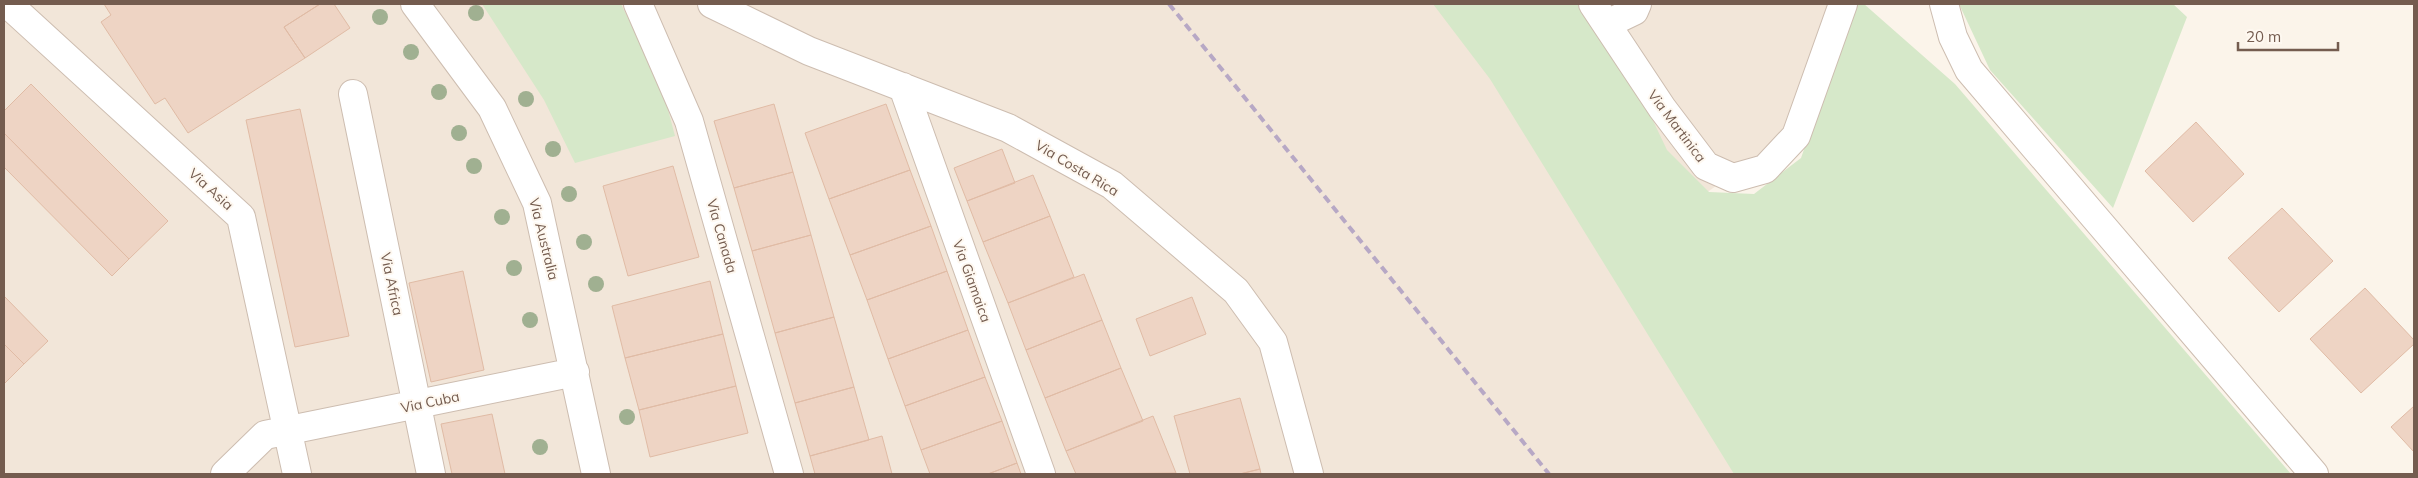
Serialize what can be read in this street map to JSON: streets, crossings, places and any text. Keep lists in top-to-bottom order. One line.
{"streets":{"street":["Via Martinica","Via Costa Rica","Via Asia","Via Canada","Via Australia","Via Giamaica","Via Africa","Via Cuba"]},"crossings":[["Via Costa Rica","Via Giamaica"],["Via Asia","Via Cuba"],["Via Australia","Via Cuba"],["Via Africa","Via Cuba"]],"scale_bar":"20 m"}
